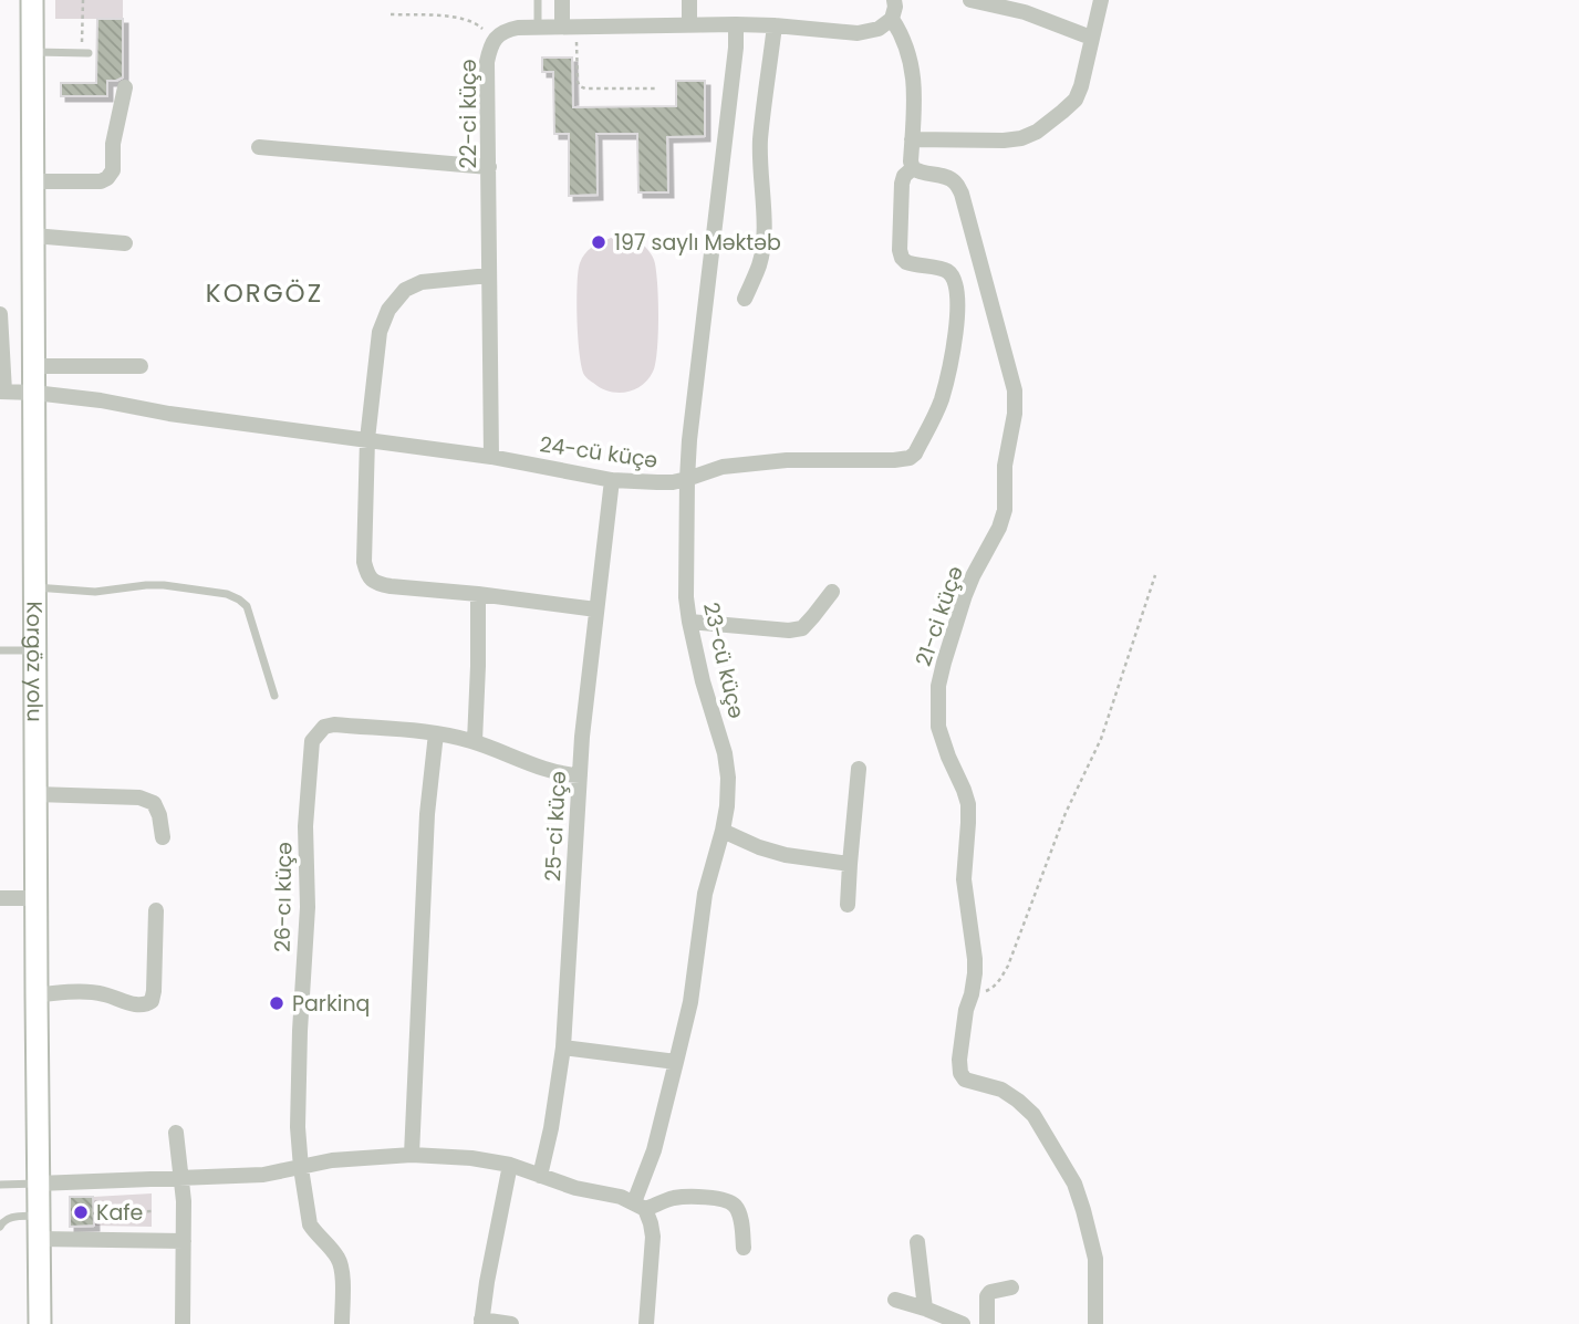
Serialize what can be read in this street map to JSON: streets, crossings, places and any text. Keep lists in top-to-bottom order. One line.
{"streets":{"main road":["Korgöz yolu"],"street":["22-ci küçə","24-cü küçə","21-ci küçə","23-cü küçə","25-ci küçə","26-cı küçə"]},"crossings":[["22-ci küçə","24-cü küçə"],["22-ci küçə","23-cü küçə"],["24-cü küçə","21-ci küçə"],["24-cü küçə","23-cü küçə"],["24-cü küçə","Korgöz yolu"],["24-cü küçə","25-ci küçə"],["25-ci küçə","26-cı küçə"]],"districts":["KORGÖZ"],"places":["197 saylı Məktəb","Parkinq","Kafe"]}
